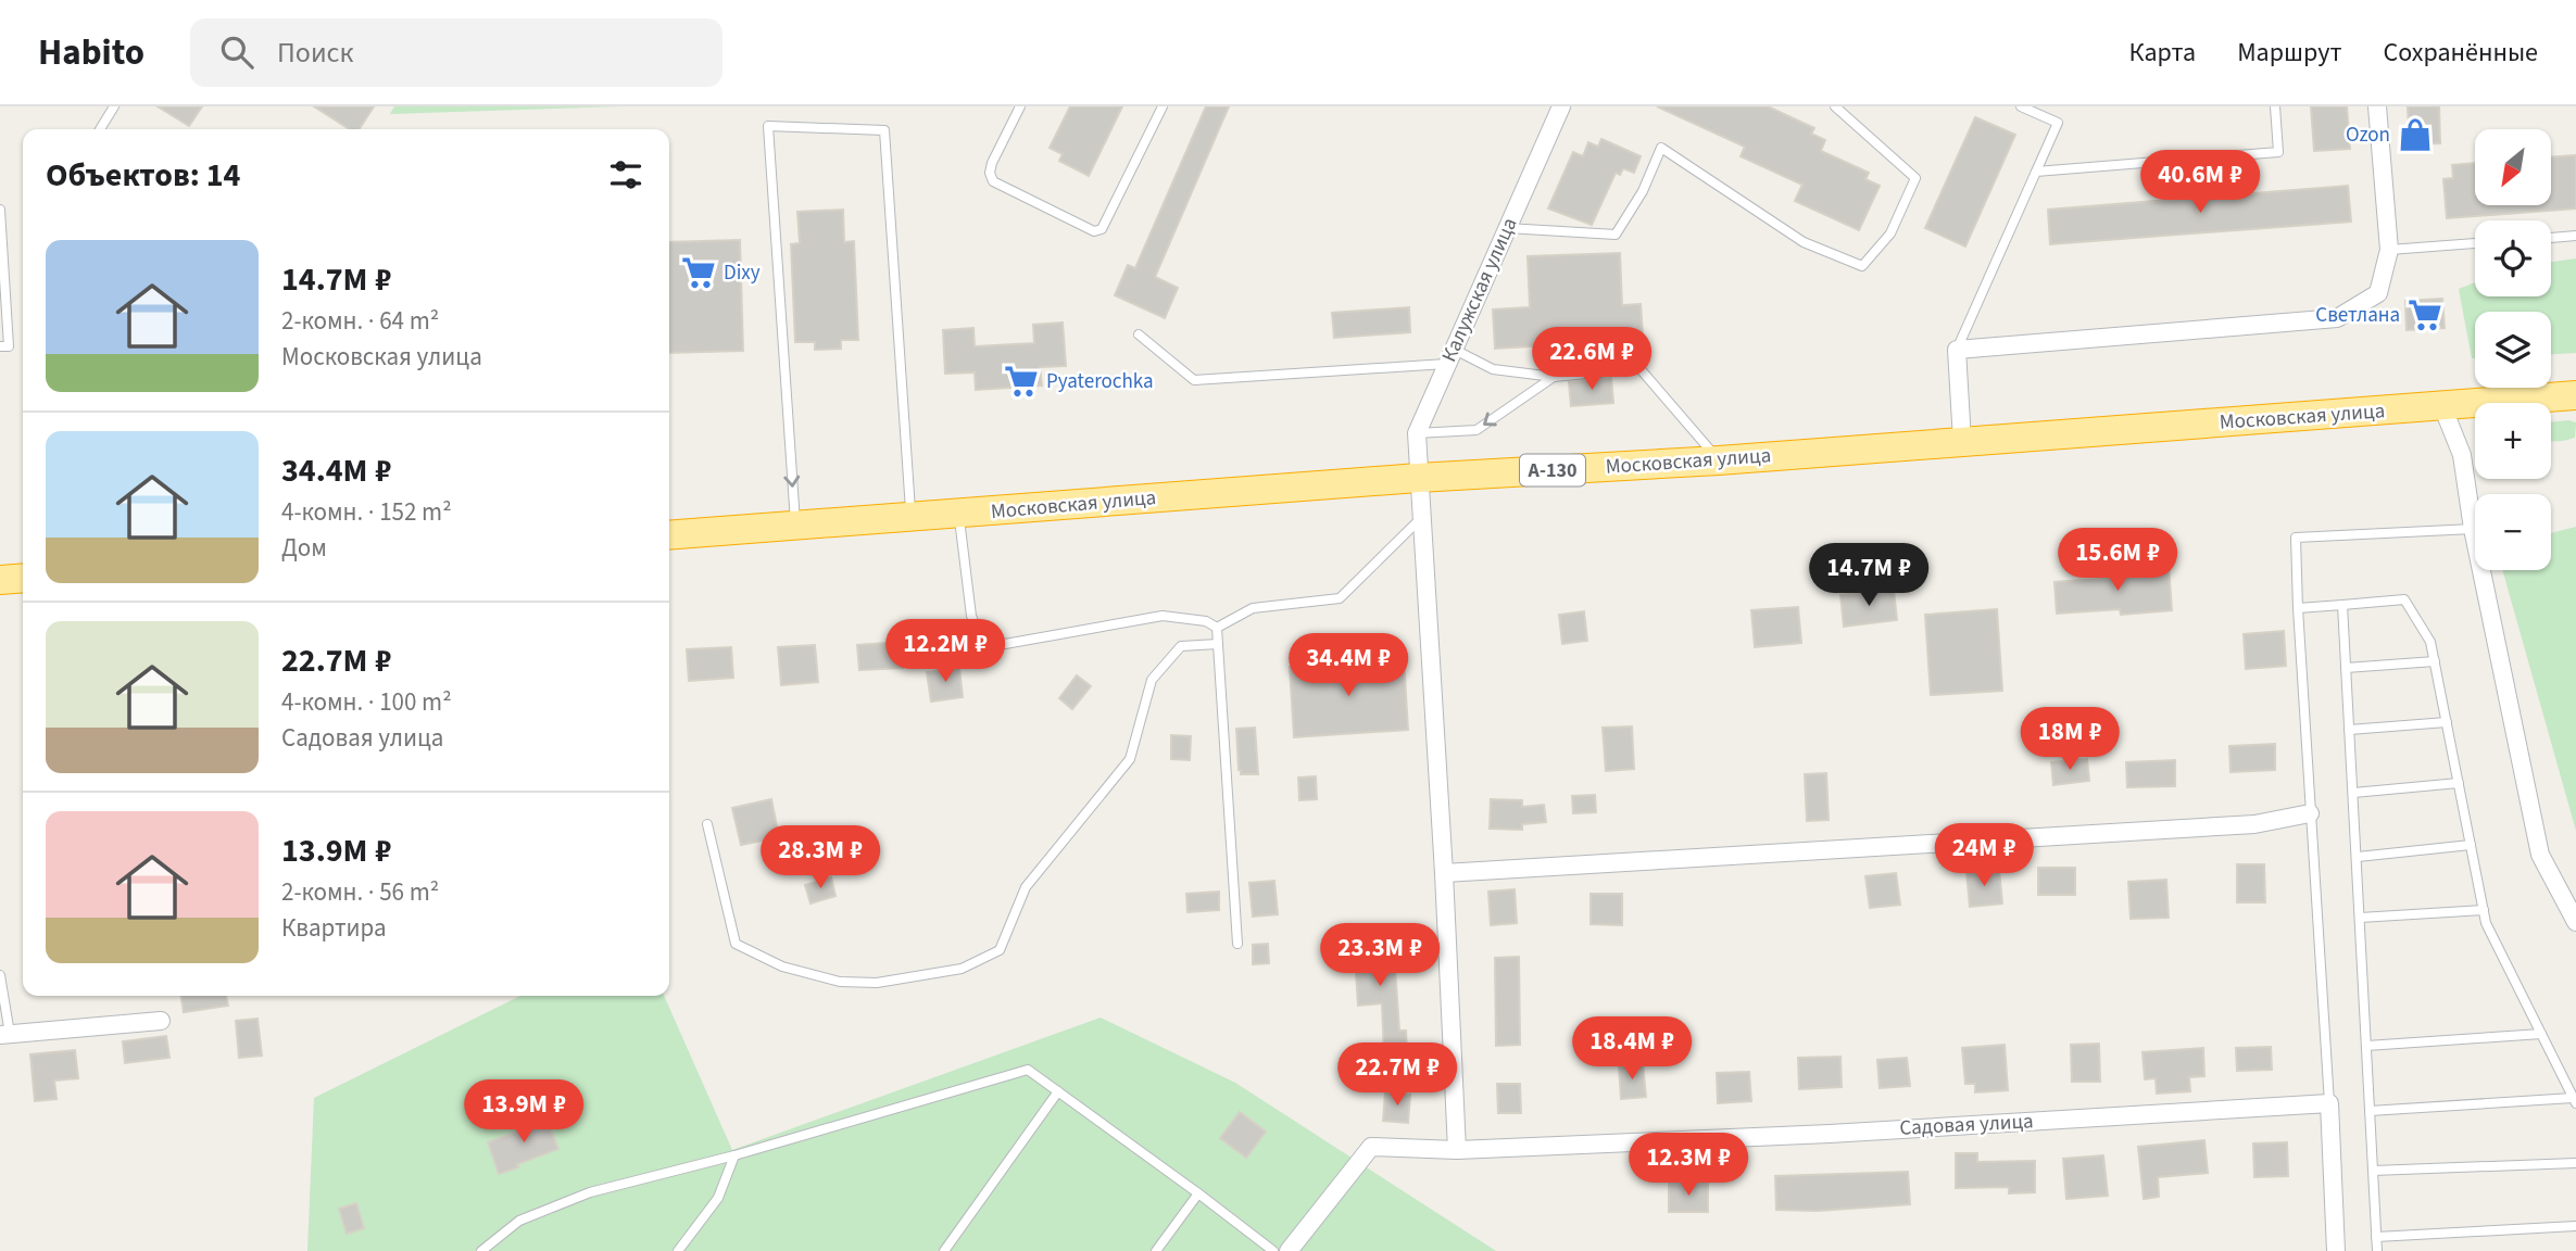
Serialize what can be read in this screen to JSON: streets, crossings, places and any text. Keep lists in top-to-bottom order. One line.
{"streets":{"highway":["Московская улица","А-130"],"street":["Калужская улица","Садовая улица"]},"crossings":[["Калужская улица","Московская улица"],["Калужская улица","Садовая улица"]],"places":{"shop":["Ozon"],"supermarket":["Dixy","Светлана","Pyaterochka"]},"north":"bottom left","page":{"header":"Habito","search":"Поиск","nav":["Карта","Маршрут","Сохранённые"],"map_buttons":["+","−"],"heading":"Объектов: 14","price":["40.6M ₽","22.6M ₽","15.6M ₽","14.7M ₽","12.2M ₽","34.4M ₽","18M ₽","24M ₽","28.3M ₽","23.3M ₽","18.4M ₽","22.7M ₽","13.9M ₽","12.3M ₽"],"list":[{"name":"14.7M ₽","note":"2-комн. · 64 m² · Московская улица"},{"name":"34.4M ₽","note":"4-комн. · 152 m² · Дом"},{"name":"22.7M ₽","note":"4-комн. · 100 m² · Садовая улица"},{"name":"13.9M ₽","note":"2-комн. · 56 m² · Квартира"}]}}
